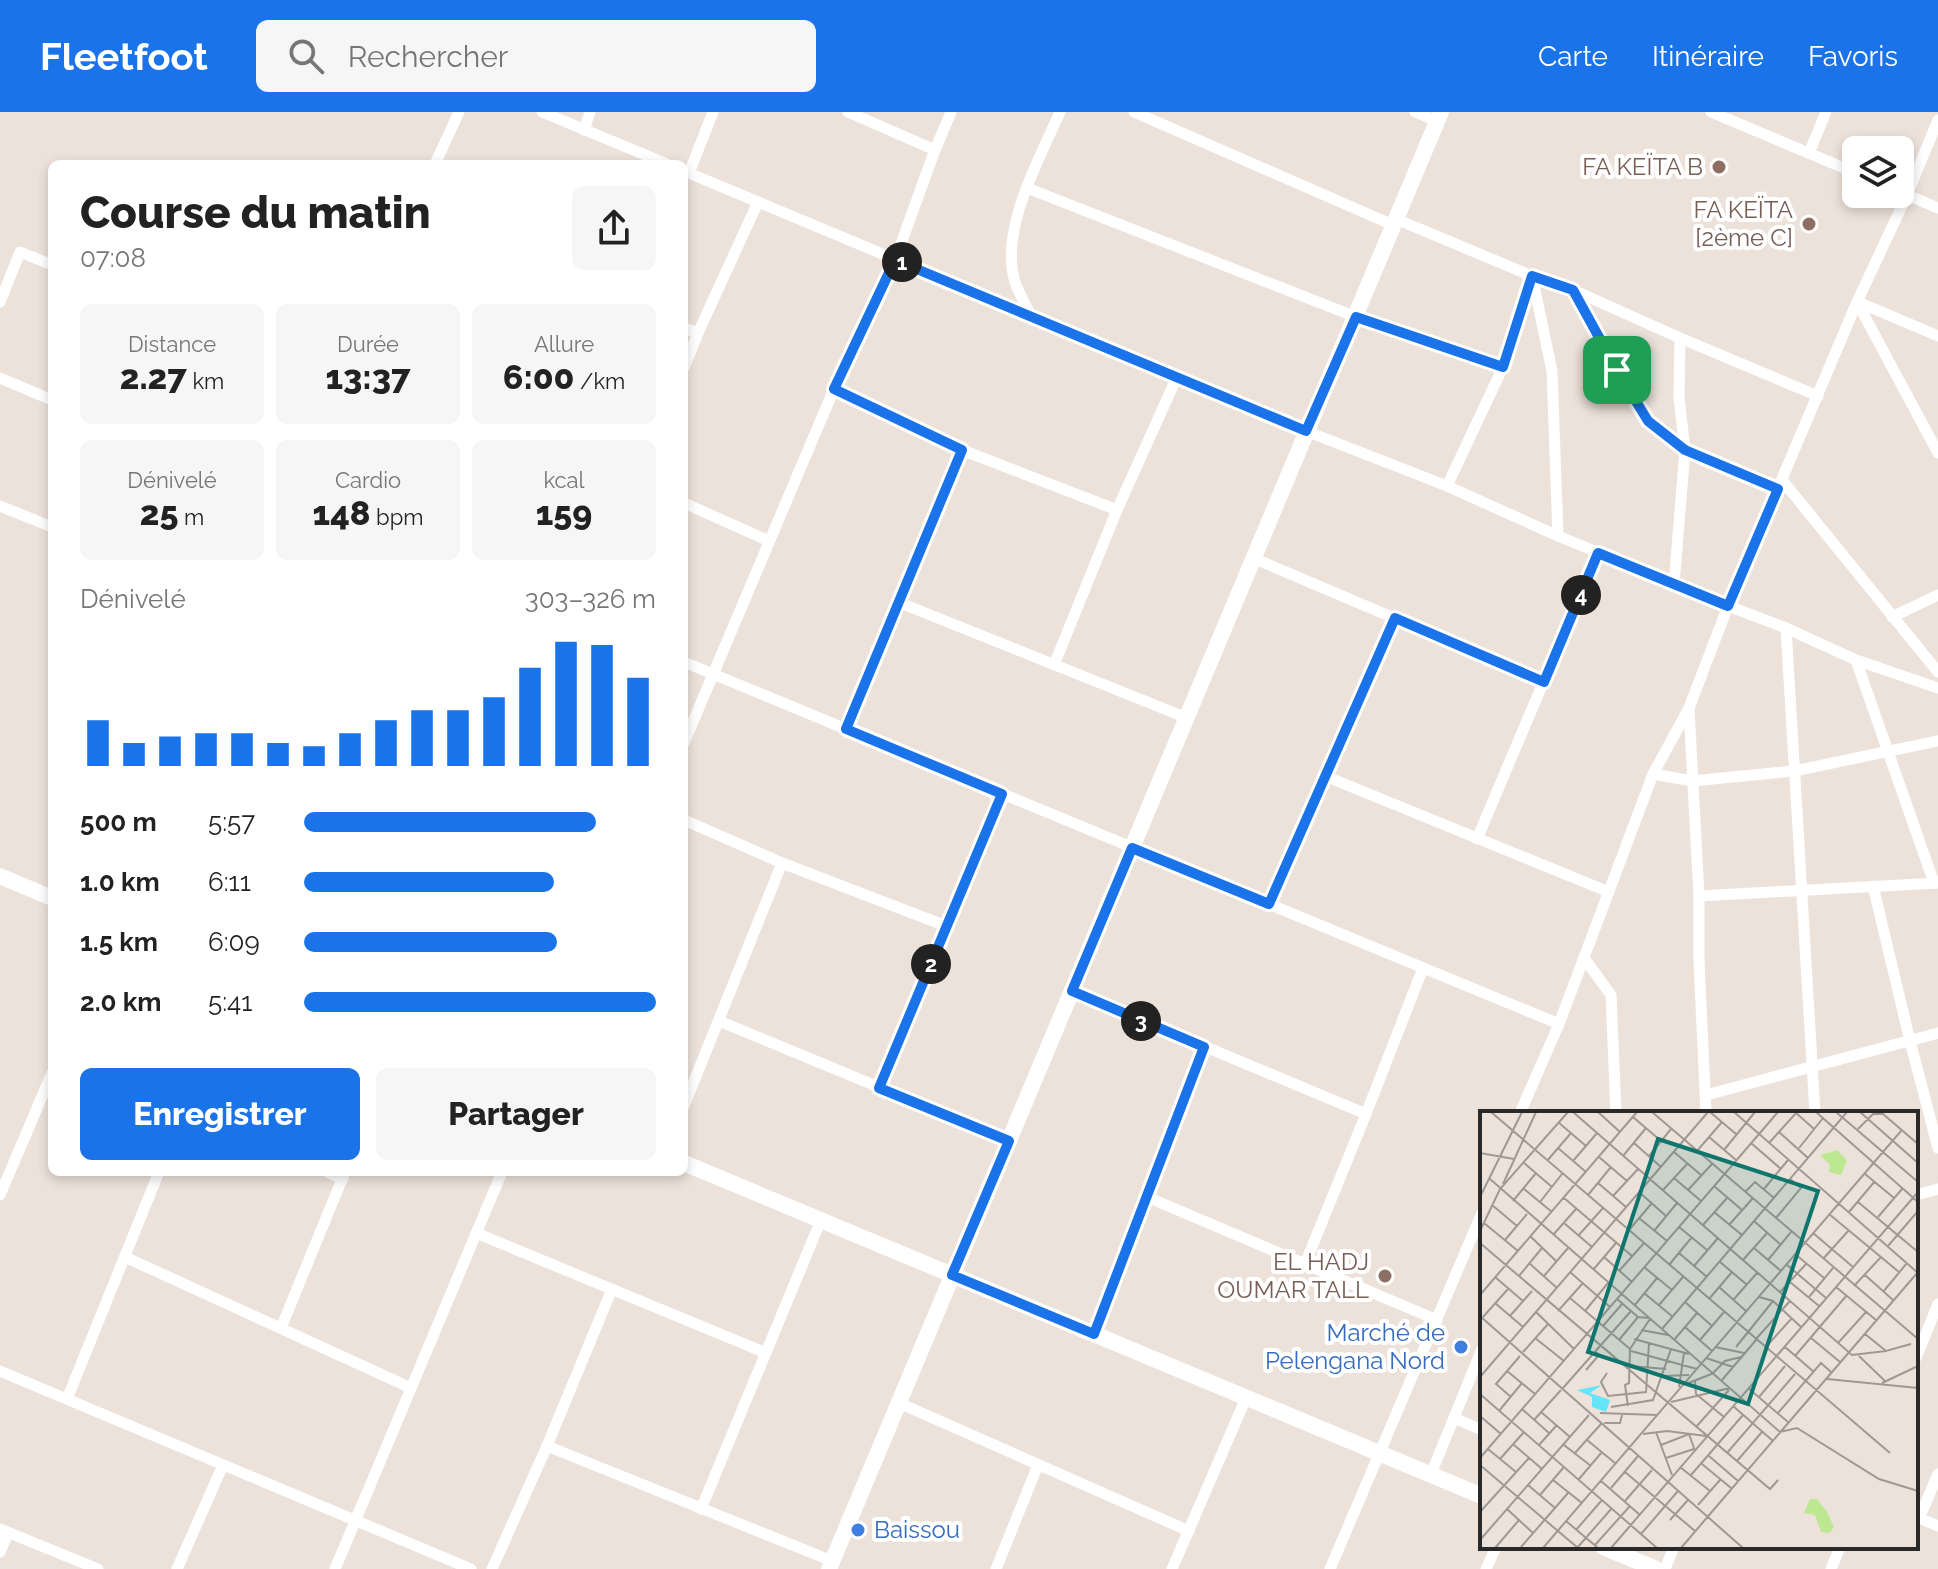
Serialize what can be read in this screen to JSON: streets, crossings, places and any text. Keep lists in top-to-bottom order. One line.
{"places":["FA KEÏTA B","FA KEÏTA [2ème C]","EL HADJ OUMAR TALL","Marché de Pelengana Nord","Baissou"],"page":{"header":"Fleetfoot","search":"Rechercher","nav":["Carte","Itinéraire","Favoris"],"heading":["Course du matin","07:08"],"pins":["1","4","2","3"],"stats":[["Distance","2.27 km"],["Durée","13:37"],["Allure","6:00 /km"],["Dénivelé","25 m"],["Cardio","148 bpm"],["kcal","159"]],"chart":["Dénivelé","303–326 m"],"list":[{"name":"500 m","note":"5:57"},{"name":"1.0 km","note":"6:11"},{"name":"1.5 km","note":"6:09"},{"name":"2.0 km","note":"5:41"}],"buttons":["Enregistrer","Partager"]}}
